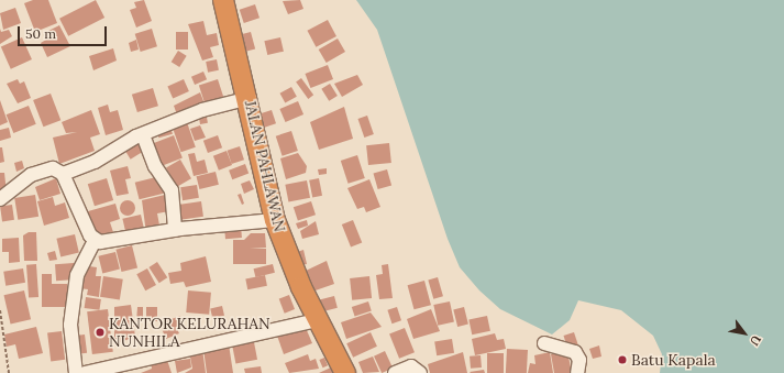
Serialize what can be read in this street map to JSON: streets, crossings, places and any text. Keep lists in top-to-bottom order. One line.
{"streets":{"highway":["JALAN PAHLAWAN"]},"places":["KANTOR KELURAHAN NUNHILA","Batu Kapala"],"scale_bar":"50 m","north":"bottom right"}
